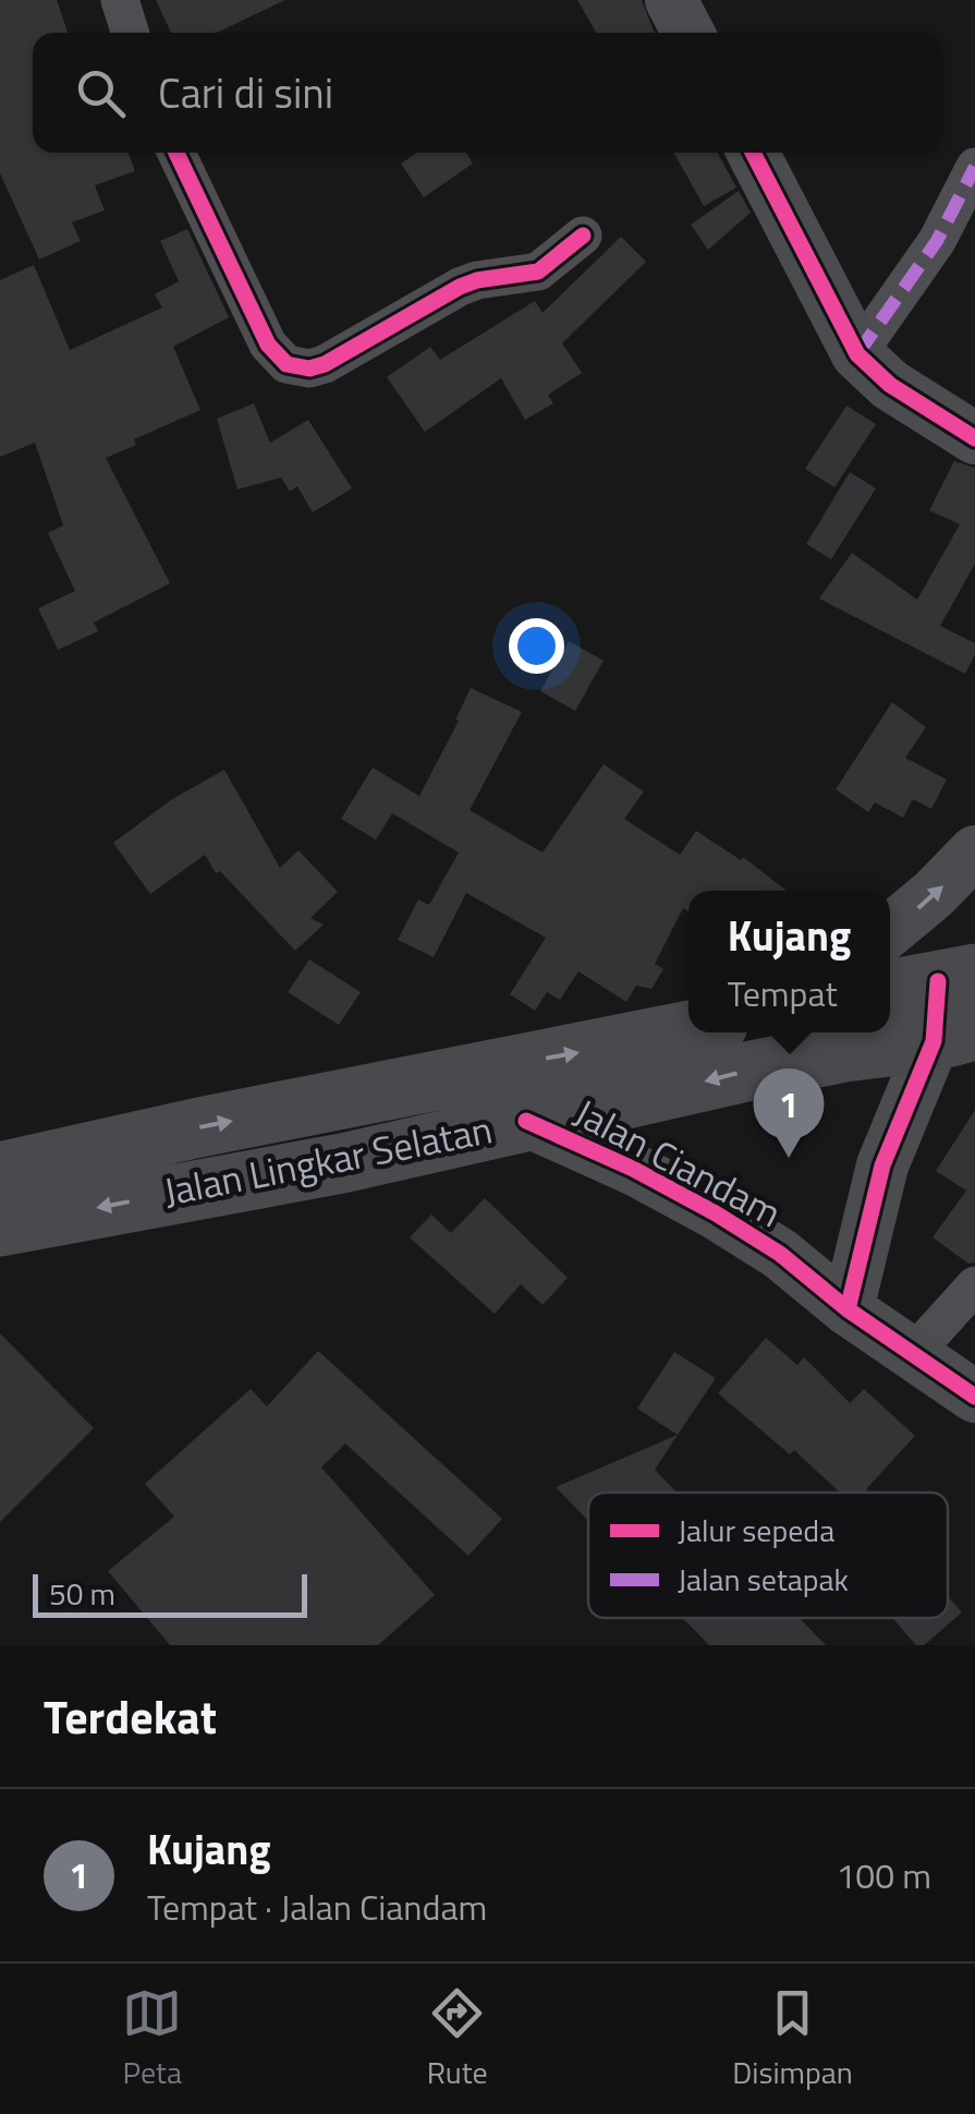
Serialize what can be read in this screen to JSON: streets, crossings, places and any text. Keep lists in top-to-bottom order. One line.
{"streets":{"main road":["Jalan Lingkar Selatan"],"street":["Jalan Ciandam"]},"crossings":[["Jalan Lingkar Selatan","Jalan Ciandam"]],"legend":["Jalur sepeda","Jalan setapak"],"scale_bar":"50 m","page":{"search":"Cari di sini","popup":["Kujang","Tempat"],"pins":"1","scale":"50 m","heading":"Terdekat","list":[{"mark":"1","name":"Kujang","note":"Tempat · Jalan Ciandam","value":"100 m"}],"nav":["Peta","Rute","Disimpan"]}}
